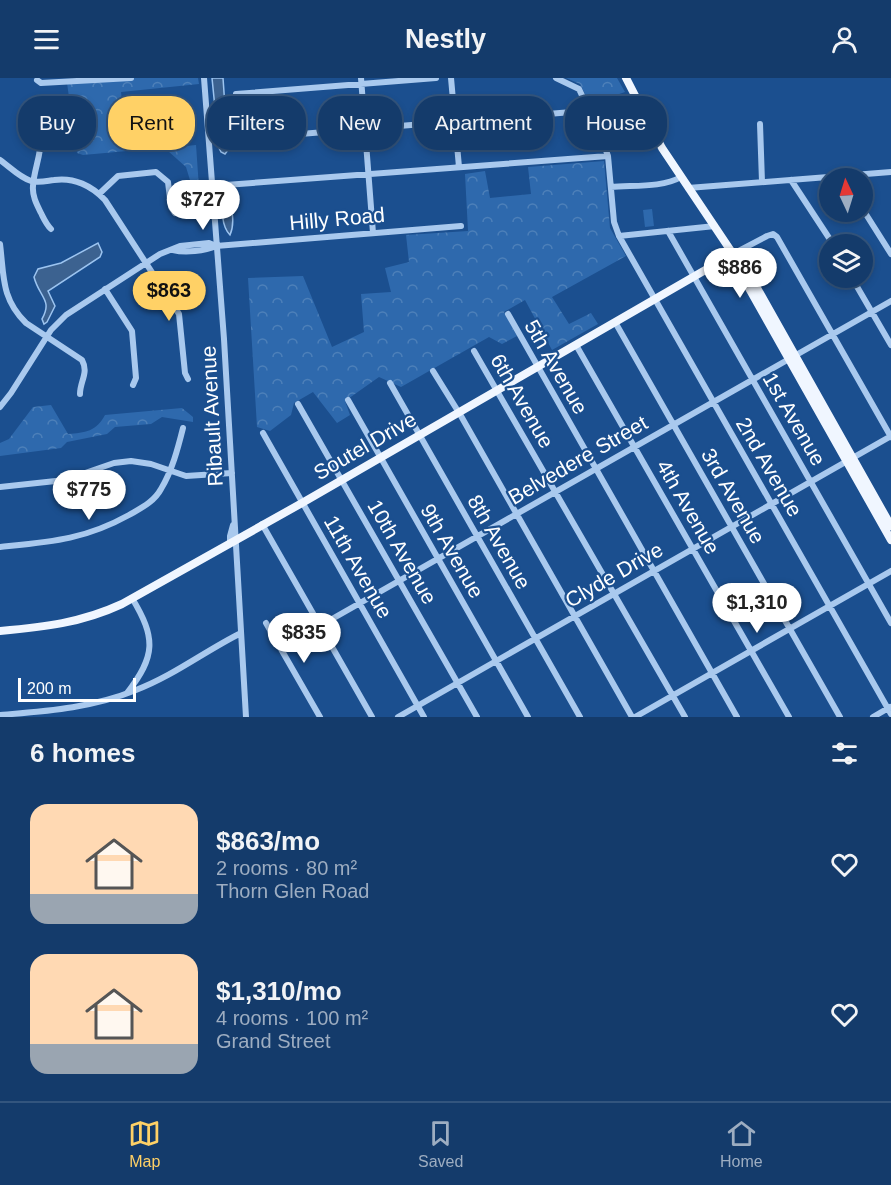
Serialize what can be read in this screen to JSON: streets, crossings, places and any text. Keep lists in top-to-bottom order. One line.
{"streets":{"main road":["Soutel Drive"],"street":["Hilly Road","5th Avenue","6th Avenue","Ribault Avenue","1st Avenue","Belvedere Street","2nd Avenue","3rd Avenue","4th Avenue","8th Avenue","9th Avenue","10th Avenue","11th Avenue","Clyde Drive"]},"crossings":[["Hilly Road","Ribault Avenue"],["5th Avenue","Soutel Drive"],["5th Avenue","Belvedere Street"],["5th Avenue","Clyde Drive"],["6th Avenue","Soutel Drive"],["6th Avenue","Belvedere Street"],["6th Avenue","Clyde Drive"],["Ribault Avenue","Soutel Drive"],["1st Avenue","Soutel Drive"],["1st Avenue","Belvedere Street"],["1st Avenue","Clyde Drive"],["Soutel Drive","2nd Avenue"],["Soutel Drive","3rd Avenue"],["Soutel Drive","4th Avenue"],["Soutel Drive","8th Avenue"],["Soutel Drive","9th Avenue"],["Soutel Drive","10th Avenue"],["Soutel Drive","11th Avenue"],["Belvedere Street","2nd Avenue"],["Belvedere Street","3rd Avenue"],["Belvedere Street","4th Avenue"],["Belvedere Street","8th Avenue"],["Belvedere Street","9th Avenue"],["Belvedere Street","10th Avenue"],["Belvedere Street","11th Avenue"],["2nd Avenue","Clyde Drive"],["3rd Avenue","Clyde Drive"],["4th Avenue","Clyde Drive"],["8th Avenue","Clyde Drive"],["9th Avenue","Clyde Drive"],["10th Avenue","Clyde Drive"],["11th Avenue","Clyde Drive"]],"scale_bar":"200 m","north":"top","page":{"header":"Nestly","chip":["Buy","Rent","Filters","New","Apartment","House"],"price":["$727","$886","$863","$775","$1,310","$835"],"scale":"200 m","heading":"6 homes","list":[{"name":"$863/mo","note":"2 rooms · 80 m² · Thorn Glen Road"},{"name":"$1,310/mo","note":"4 rooms · 100 m² · Grand Street"}],"tabs":["Map","Saved","Home"]}}
